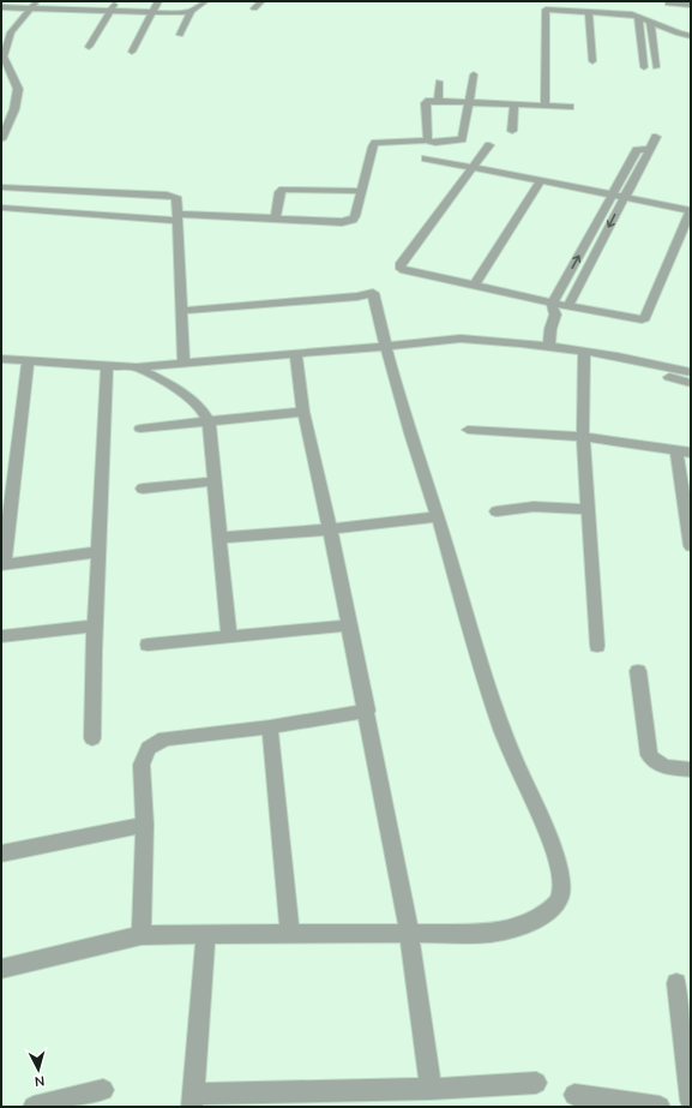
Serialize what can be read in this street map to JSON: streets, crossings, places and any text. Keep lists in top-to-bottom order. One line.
{"north":"bottom"}
